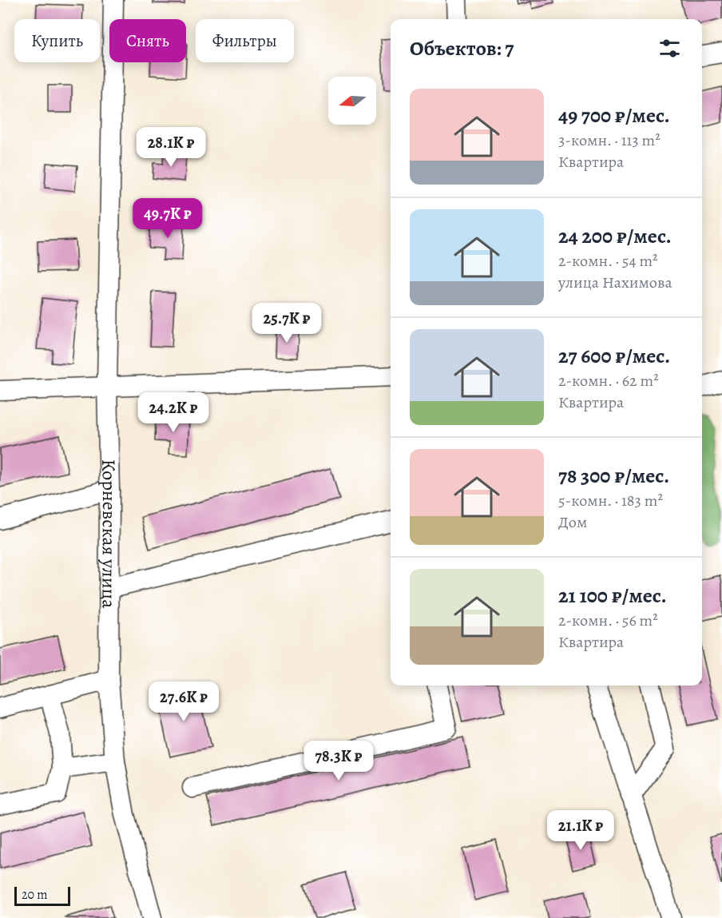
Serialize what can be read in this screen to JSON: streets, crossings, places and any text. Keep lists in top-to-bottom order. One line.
{"streets":{"street":["Корневская улица"]},"scale_bar":"20 m","north":"left","page":{"chip":["Купить","Снять","Фильтры"],"heading":"Объектов: 7","list":[{"name":"49 700 ₽/мес.","note":"3-комн. · 113 m² · Квартира"},{"name":"24 200 ₽/мес.","note":"2-комн. · 54 m² · улица Нахимова"},{"name":"27 600 ₽/мес.","note":"2-комн. · 62 m² · Квартира"},{"name":"78 300 ₽/мес.","note":"5-комн. · 183 m² · Дом"},{"name":"21 100 ₽/мес.","note":"2-комн. · 56 m² · Квартира"}],"price":["28.1K ₽","49.7K ₽","25.7K ₽","24.2K ₽","27.6K ₽","78.3K ₽","21.1K ₽"],"scale":"20 m"}}
